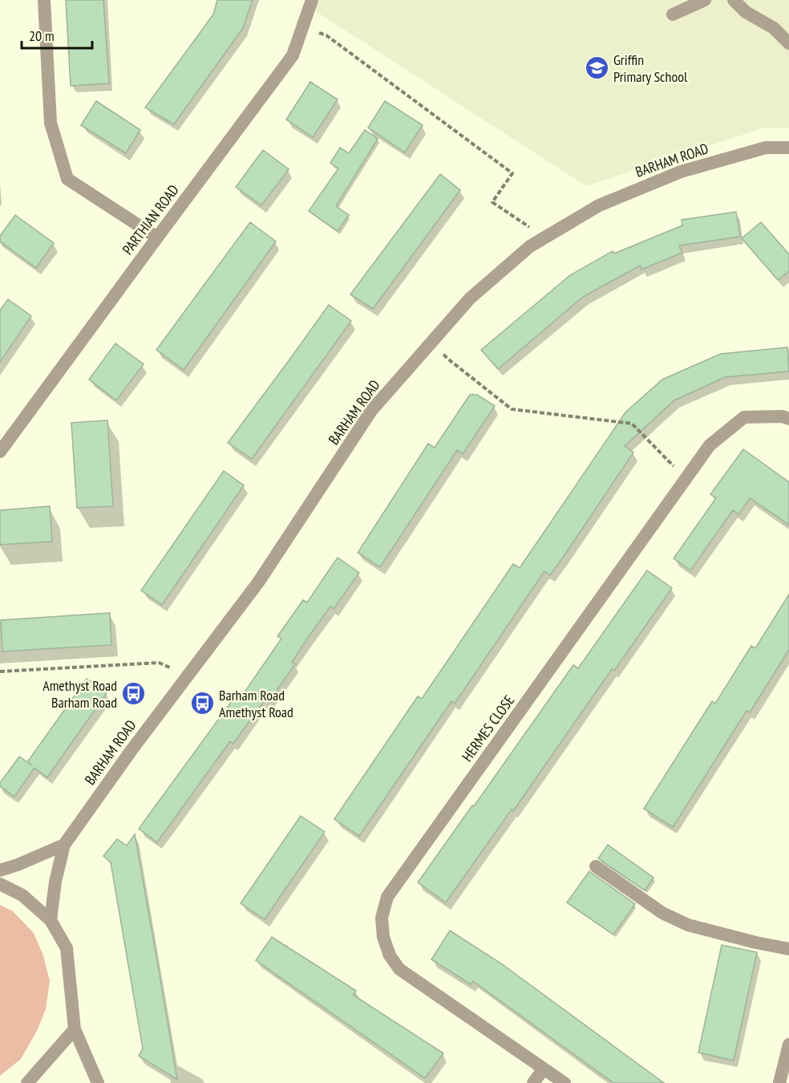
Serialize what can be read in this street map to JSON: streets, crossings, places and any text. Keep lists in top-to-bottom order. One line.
{"streets":{"street":["BARHAM ROAD","PARTHIAN ROAD","HERMES CLOSE"]},"places":{"school or university":["Griffin Primary School"],"bus stop":["Amethyst Road Barham Road","Barham Road Amethyst Road"]},"scale_bar":"20 m"}
